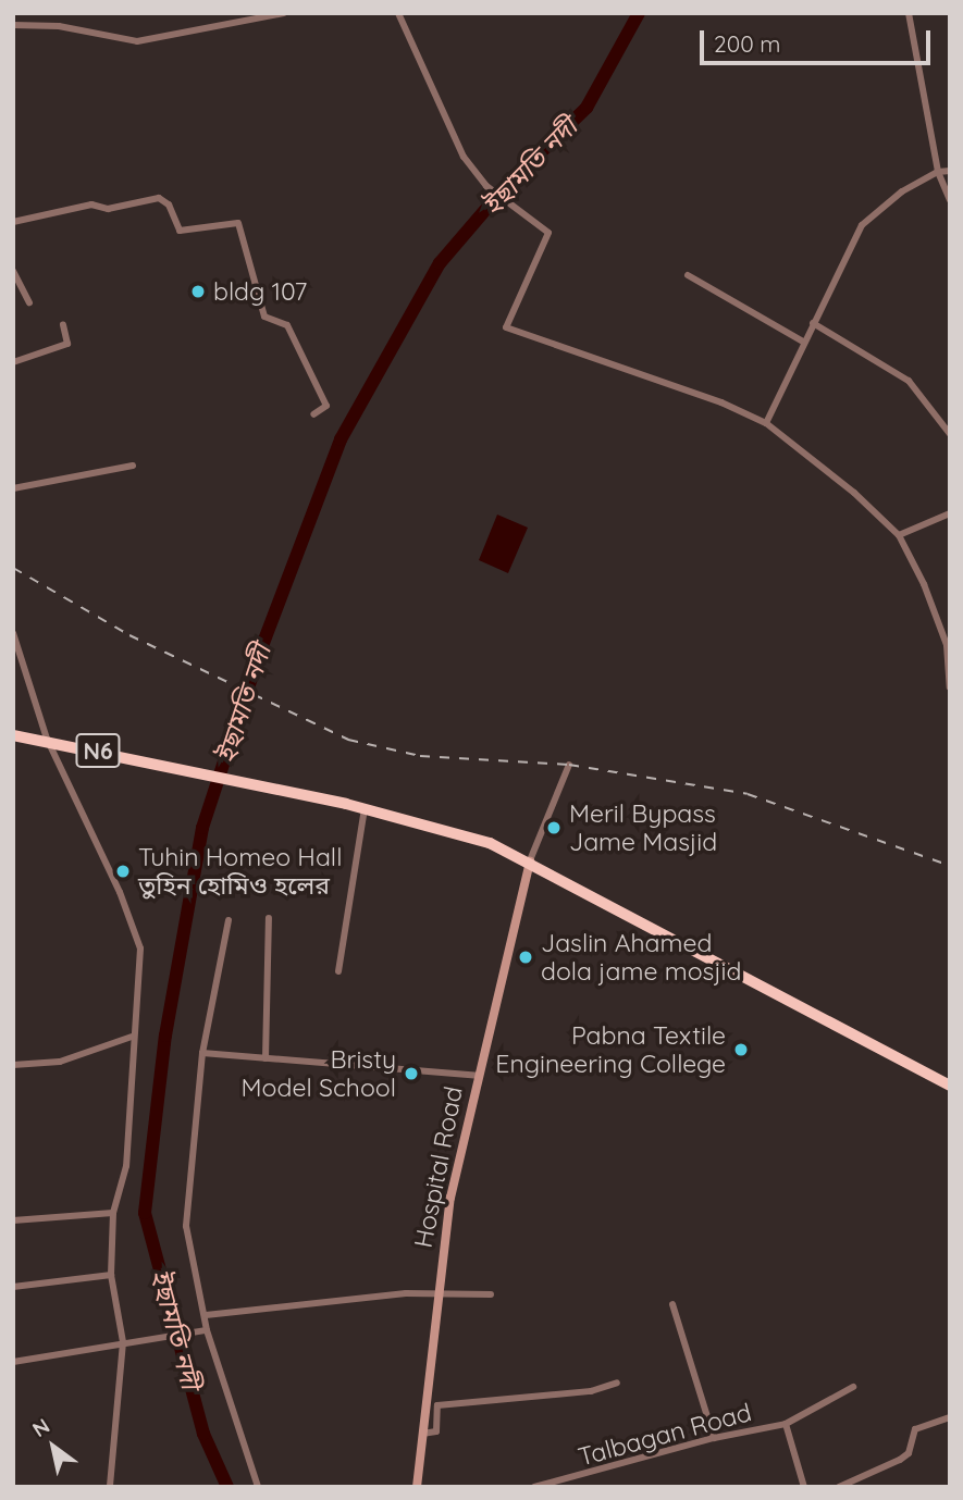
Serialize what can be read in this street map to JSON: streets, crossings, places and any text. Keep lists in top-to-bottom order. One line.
{"streets":{"highway":["N6"],"main road":["Hospital Road"],"street":["Talbagan Road"]},"crossings":[["N6","Hospital Road"]],"water":["ইছামতি নদী"],"places":["bldg 107","Meril Bypass Jame Masjid","Tuhin Homeo Hall তুহিন হোমিও হলের","Jaslin Ahamed dola jame mosjid","Pabna Textile Engineering College","Bristy Model School"],"scale_bar":"200 m","north":"top left"}
